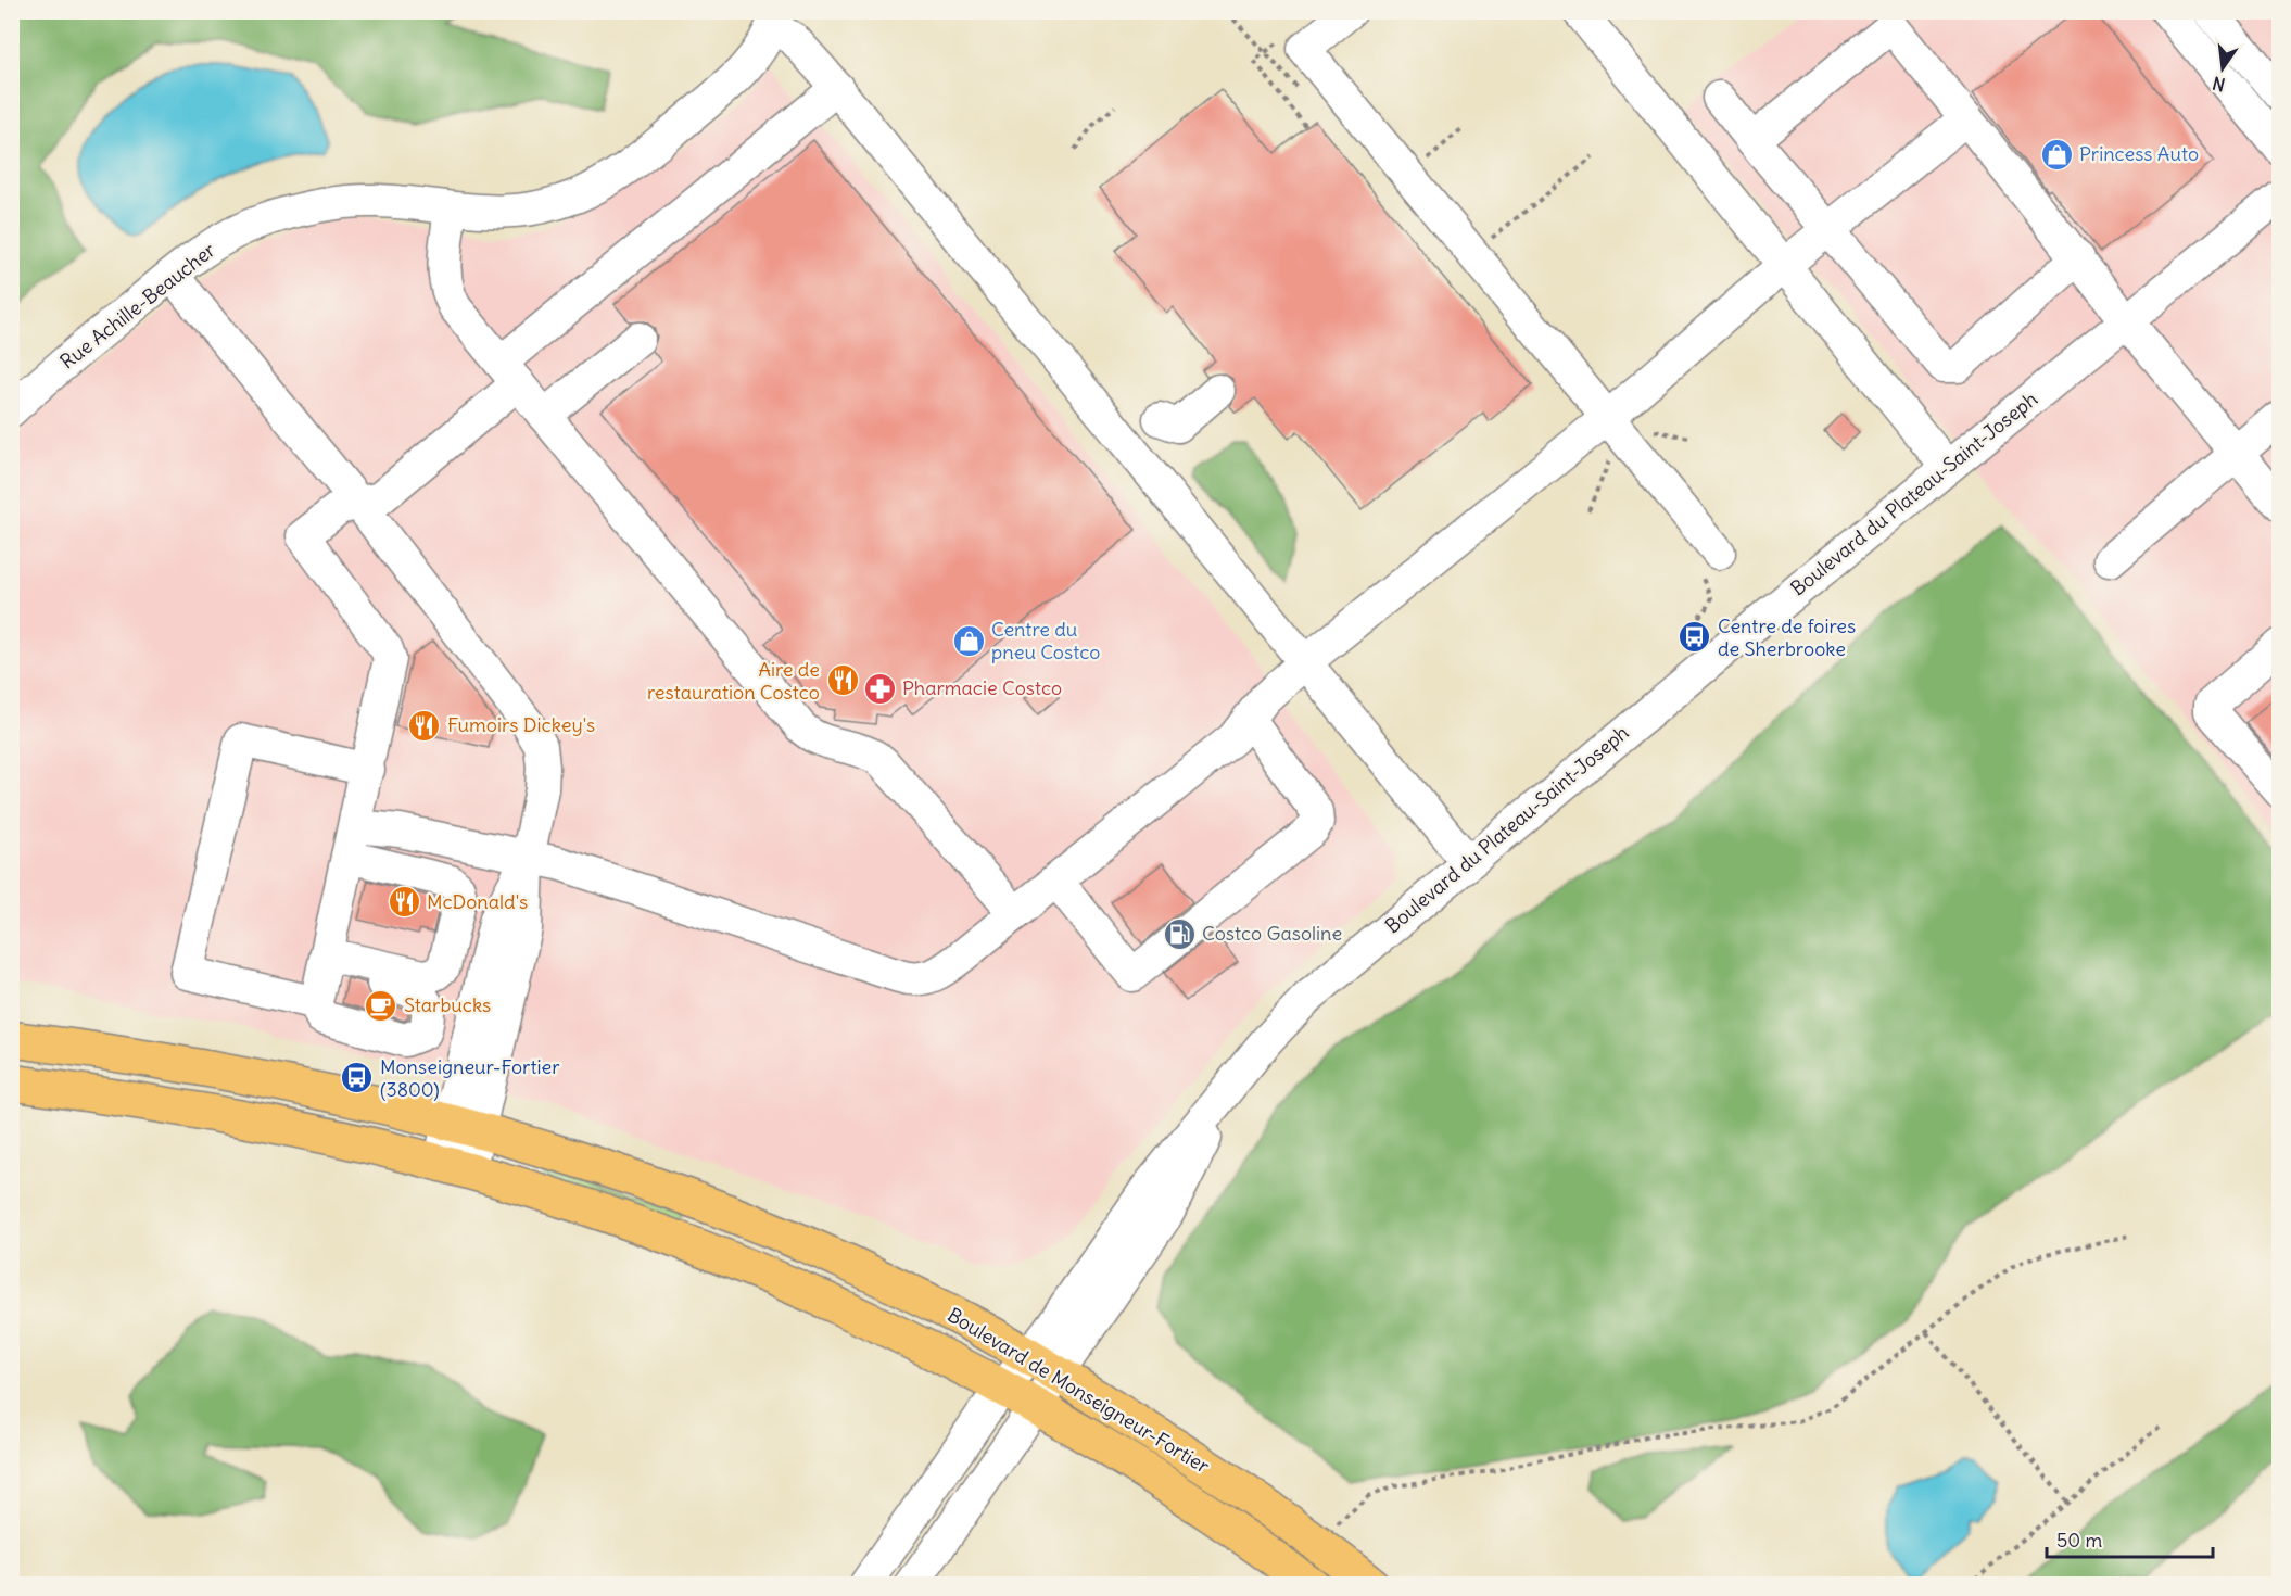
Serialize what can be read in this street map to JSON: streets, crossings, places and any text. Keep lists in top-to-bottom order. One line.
{"streets":{"main road":["Boulevard de Monseigneur-Fortier"],"street":["Rue Achille-Beaucher","Boulevard du Plateau-Saint-Joseph"]},"crossings":[["Boulevard du Plateau-Saint-Joseph","Boulevard de Monseigneur-Fortier"]],"places":{"shop":["Princess Auto","Centre du pneu Costco"],"bus stop":["Centre de foires de Sherbrooke","Monseigneur-Fortier (3800)"],"restaurant":["Aire de restauration Costco","Fumoirs Dickey's","McDonald's"],"pharmacy":["Pharmacie Costco"],"fuel station":["Costco Gasoline"],"cafe":["Starbucks"]},"scale_bar":"50 m","north":"bottom"}
